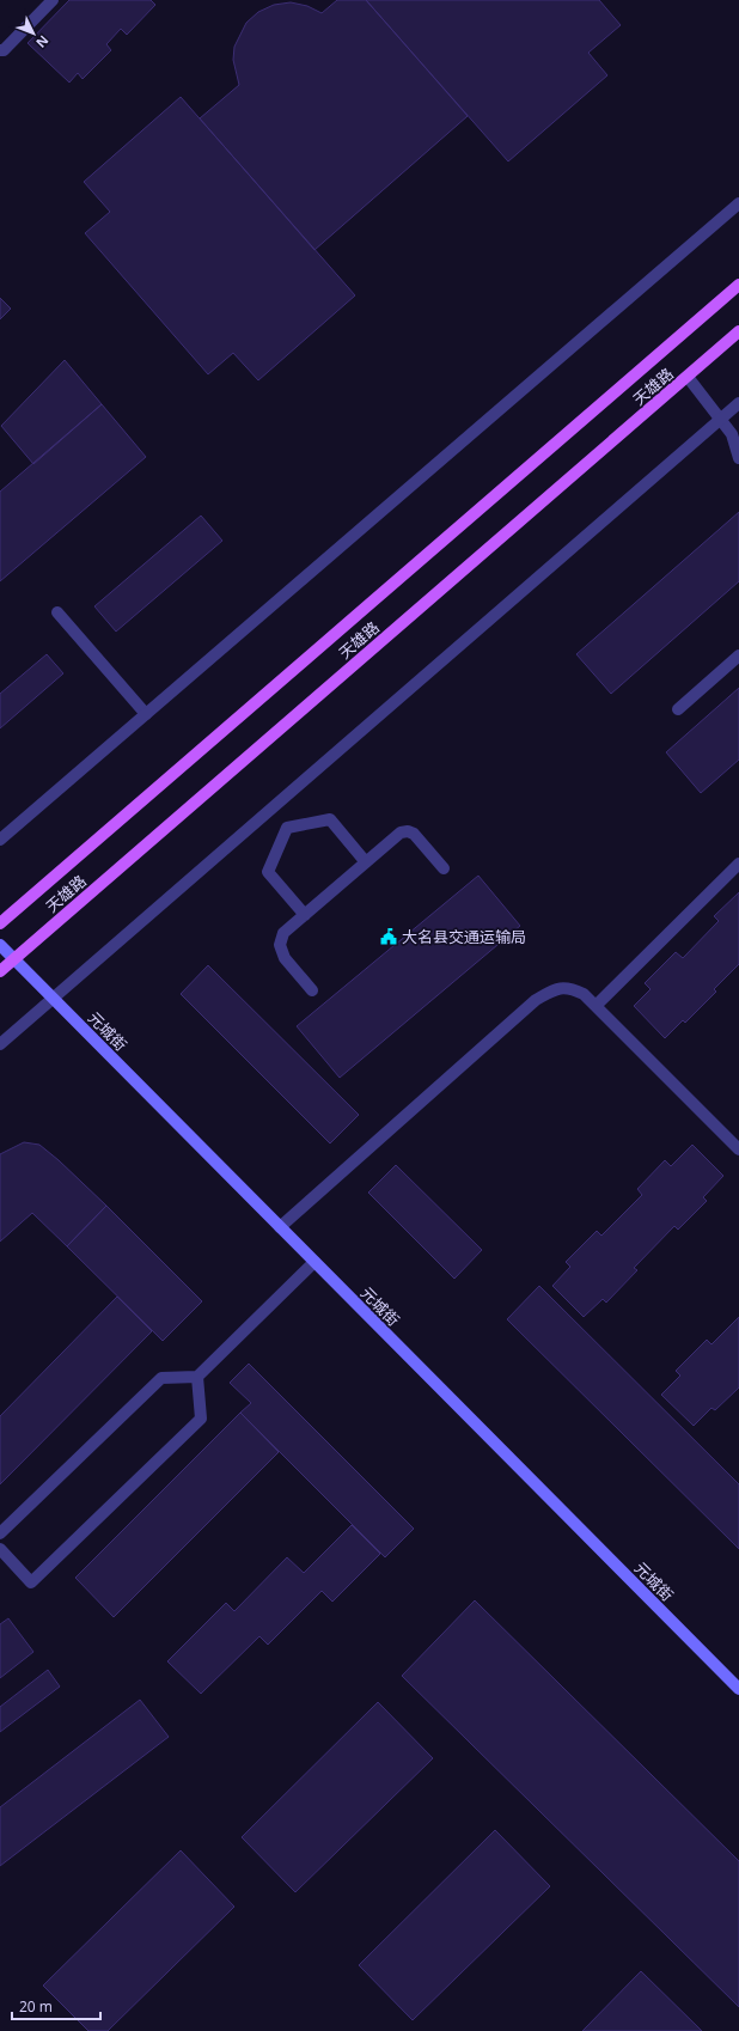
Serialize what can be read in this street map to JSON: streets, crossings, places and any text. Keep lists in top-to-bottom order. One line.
{"streets":{"main road":["天雄路"],"street":["元城街"]},"crossings":[["天雄路","元城街"]],"places":{"public building":["大名县交通运输局"]},"scale_bar":"20 m","north":"bottom right"}
